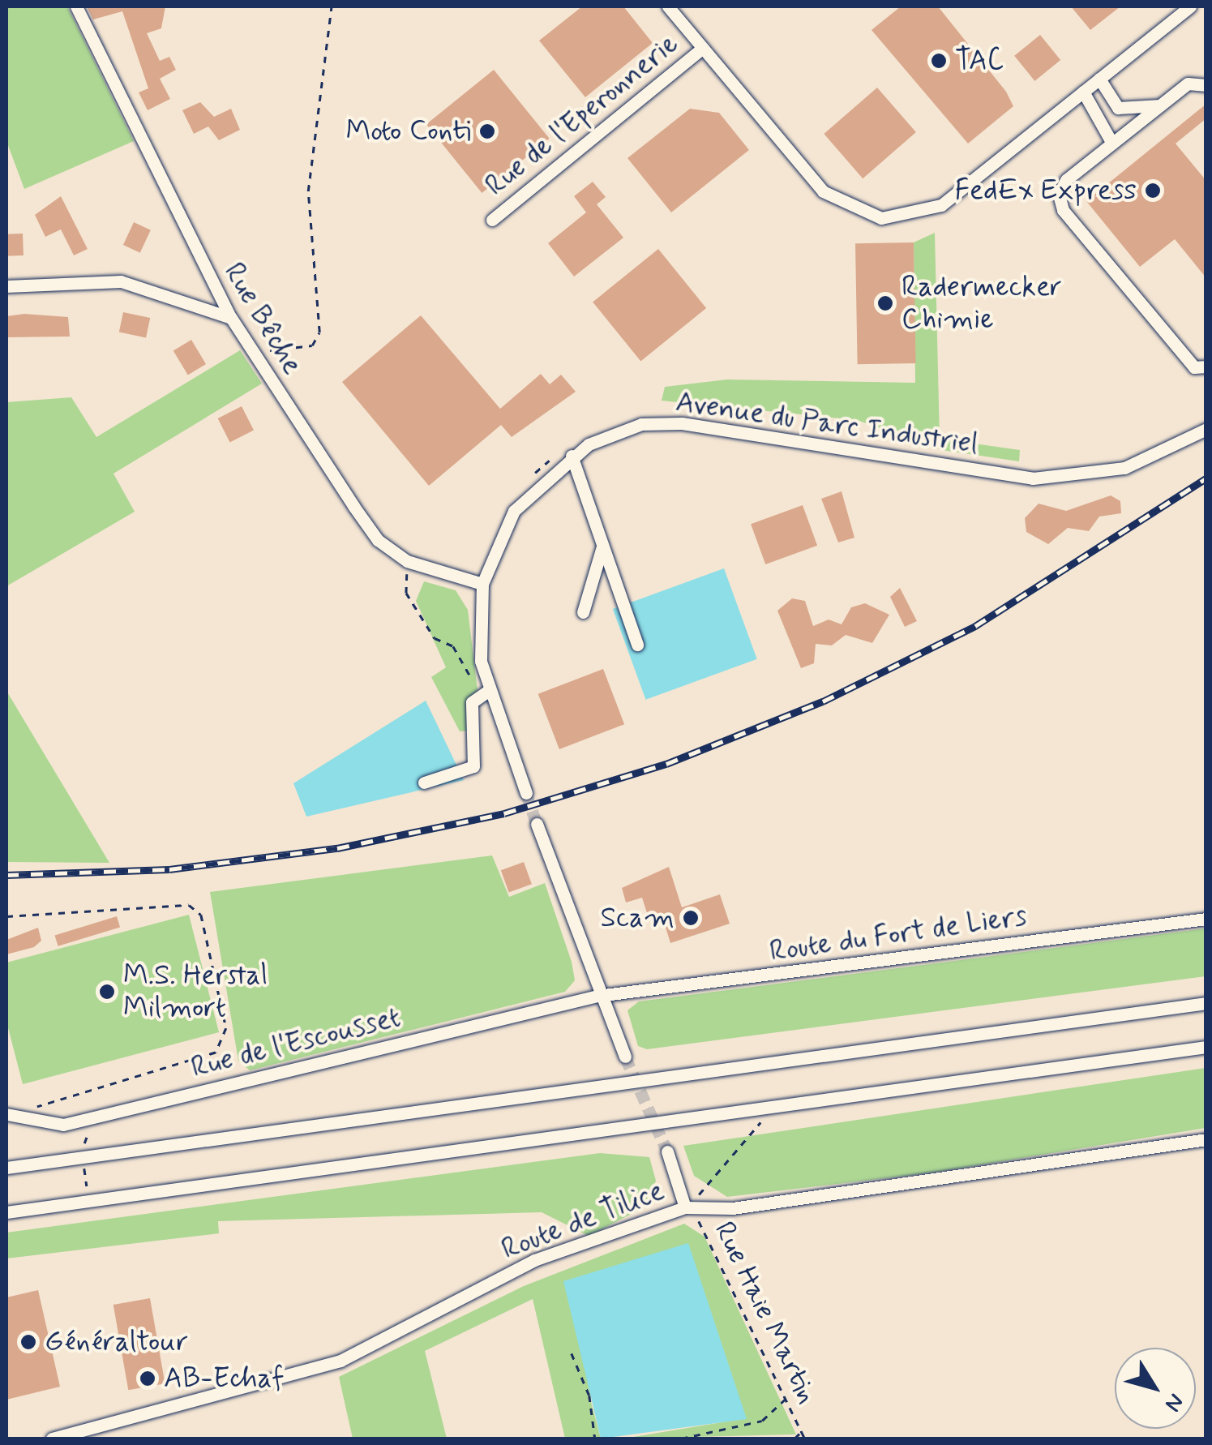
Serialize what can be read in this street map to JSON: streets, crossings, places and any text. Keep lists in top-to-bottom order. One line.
{"streets":{"street":["Rue de l'Eperonnerie","Rue Bêche","Avenue du Parc Industriel","Route du Fort de Liers","Rue de l'Escousset","Route de Tilice"],"path":["Rue Haie Martin"]},"crossings":[["Rue Bêche","Avenue du Parc Industriel"],["Route du Fort de Liers","Rue de l'Escousset"],["Route de Tilice","Rue Haie Martin"]],"places":["TAC","Moto Conti","FedEx Express","Radermecker Chimie","Scam","M.S. Herstal Milmort","Généraltour","AB-Echaf"],"north":"bottom right"}
